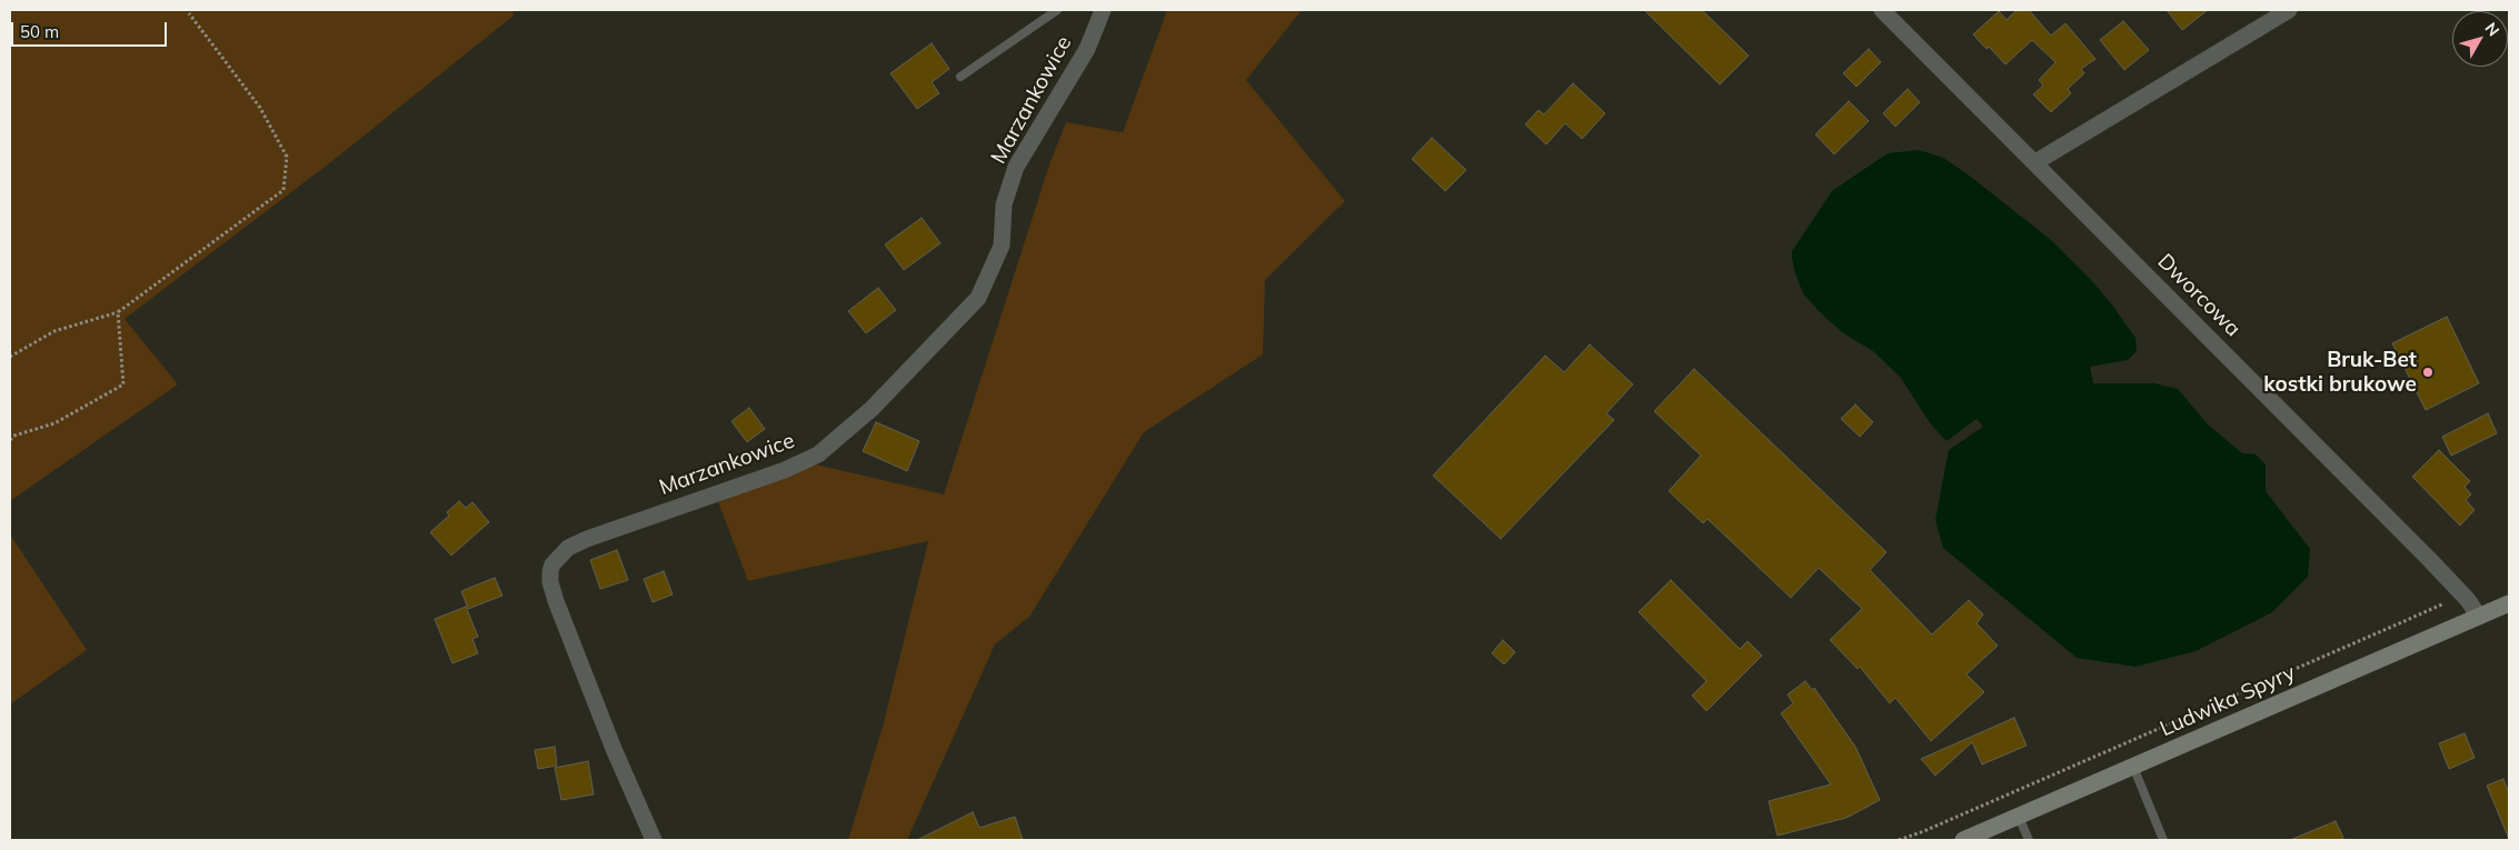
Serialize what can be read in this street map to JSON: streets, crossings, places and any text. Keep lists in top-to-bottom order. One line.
{"streets":{"main road":["Ludwika Spyry"],"street":["Marzankowice","Dworcowa"]},"crossings":[["Dworcowa","Ludwika Spyry"]],"places":["Bruk-Bet kostki brukowe"],"scale_bar":"50 m","north":"top right"}
